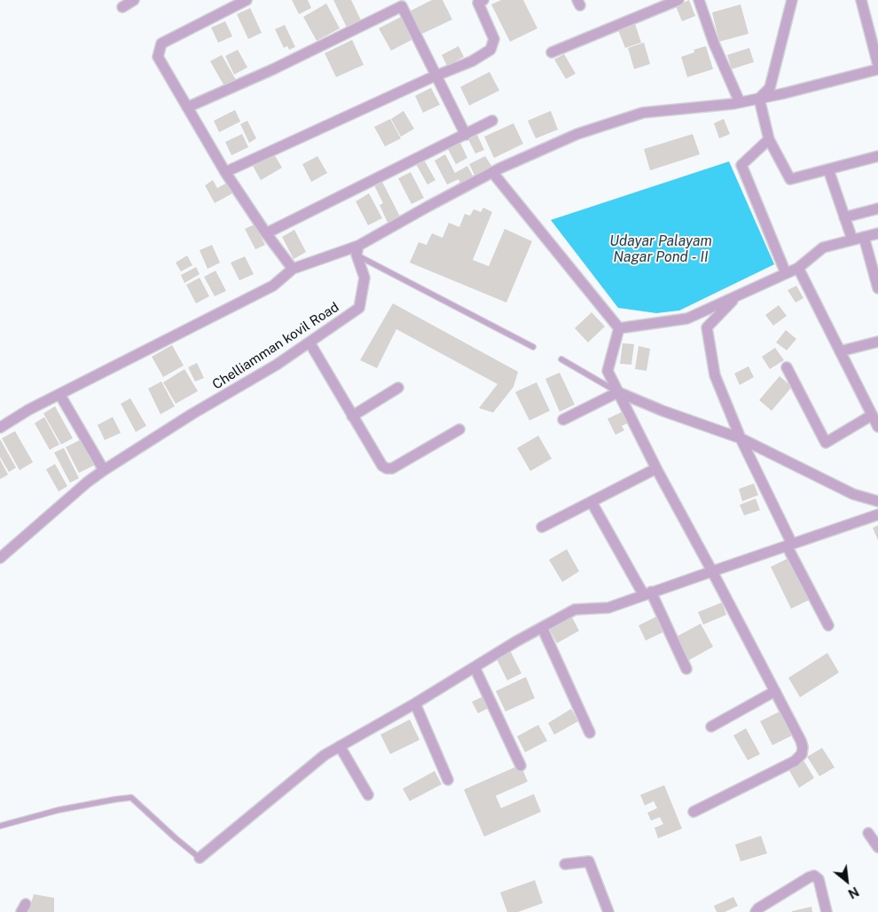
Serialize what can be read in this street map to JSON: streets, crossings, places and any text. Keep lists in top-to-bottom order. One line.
{"streets":{"street":["Chelliamman kovil Road"]},"water":["Udayar Palayam Nagar Pond - II"],"north":"bottom right"}
